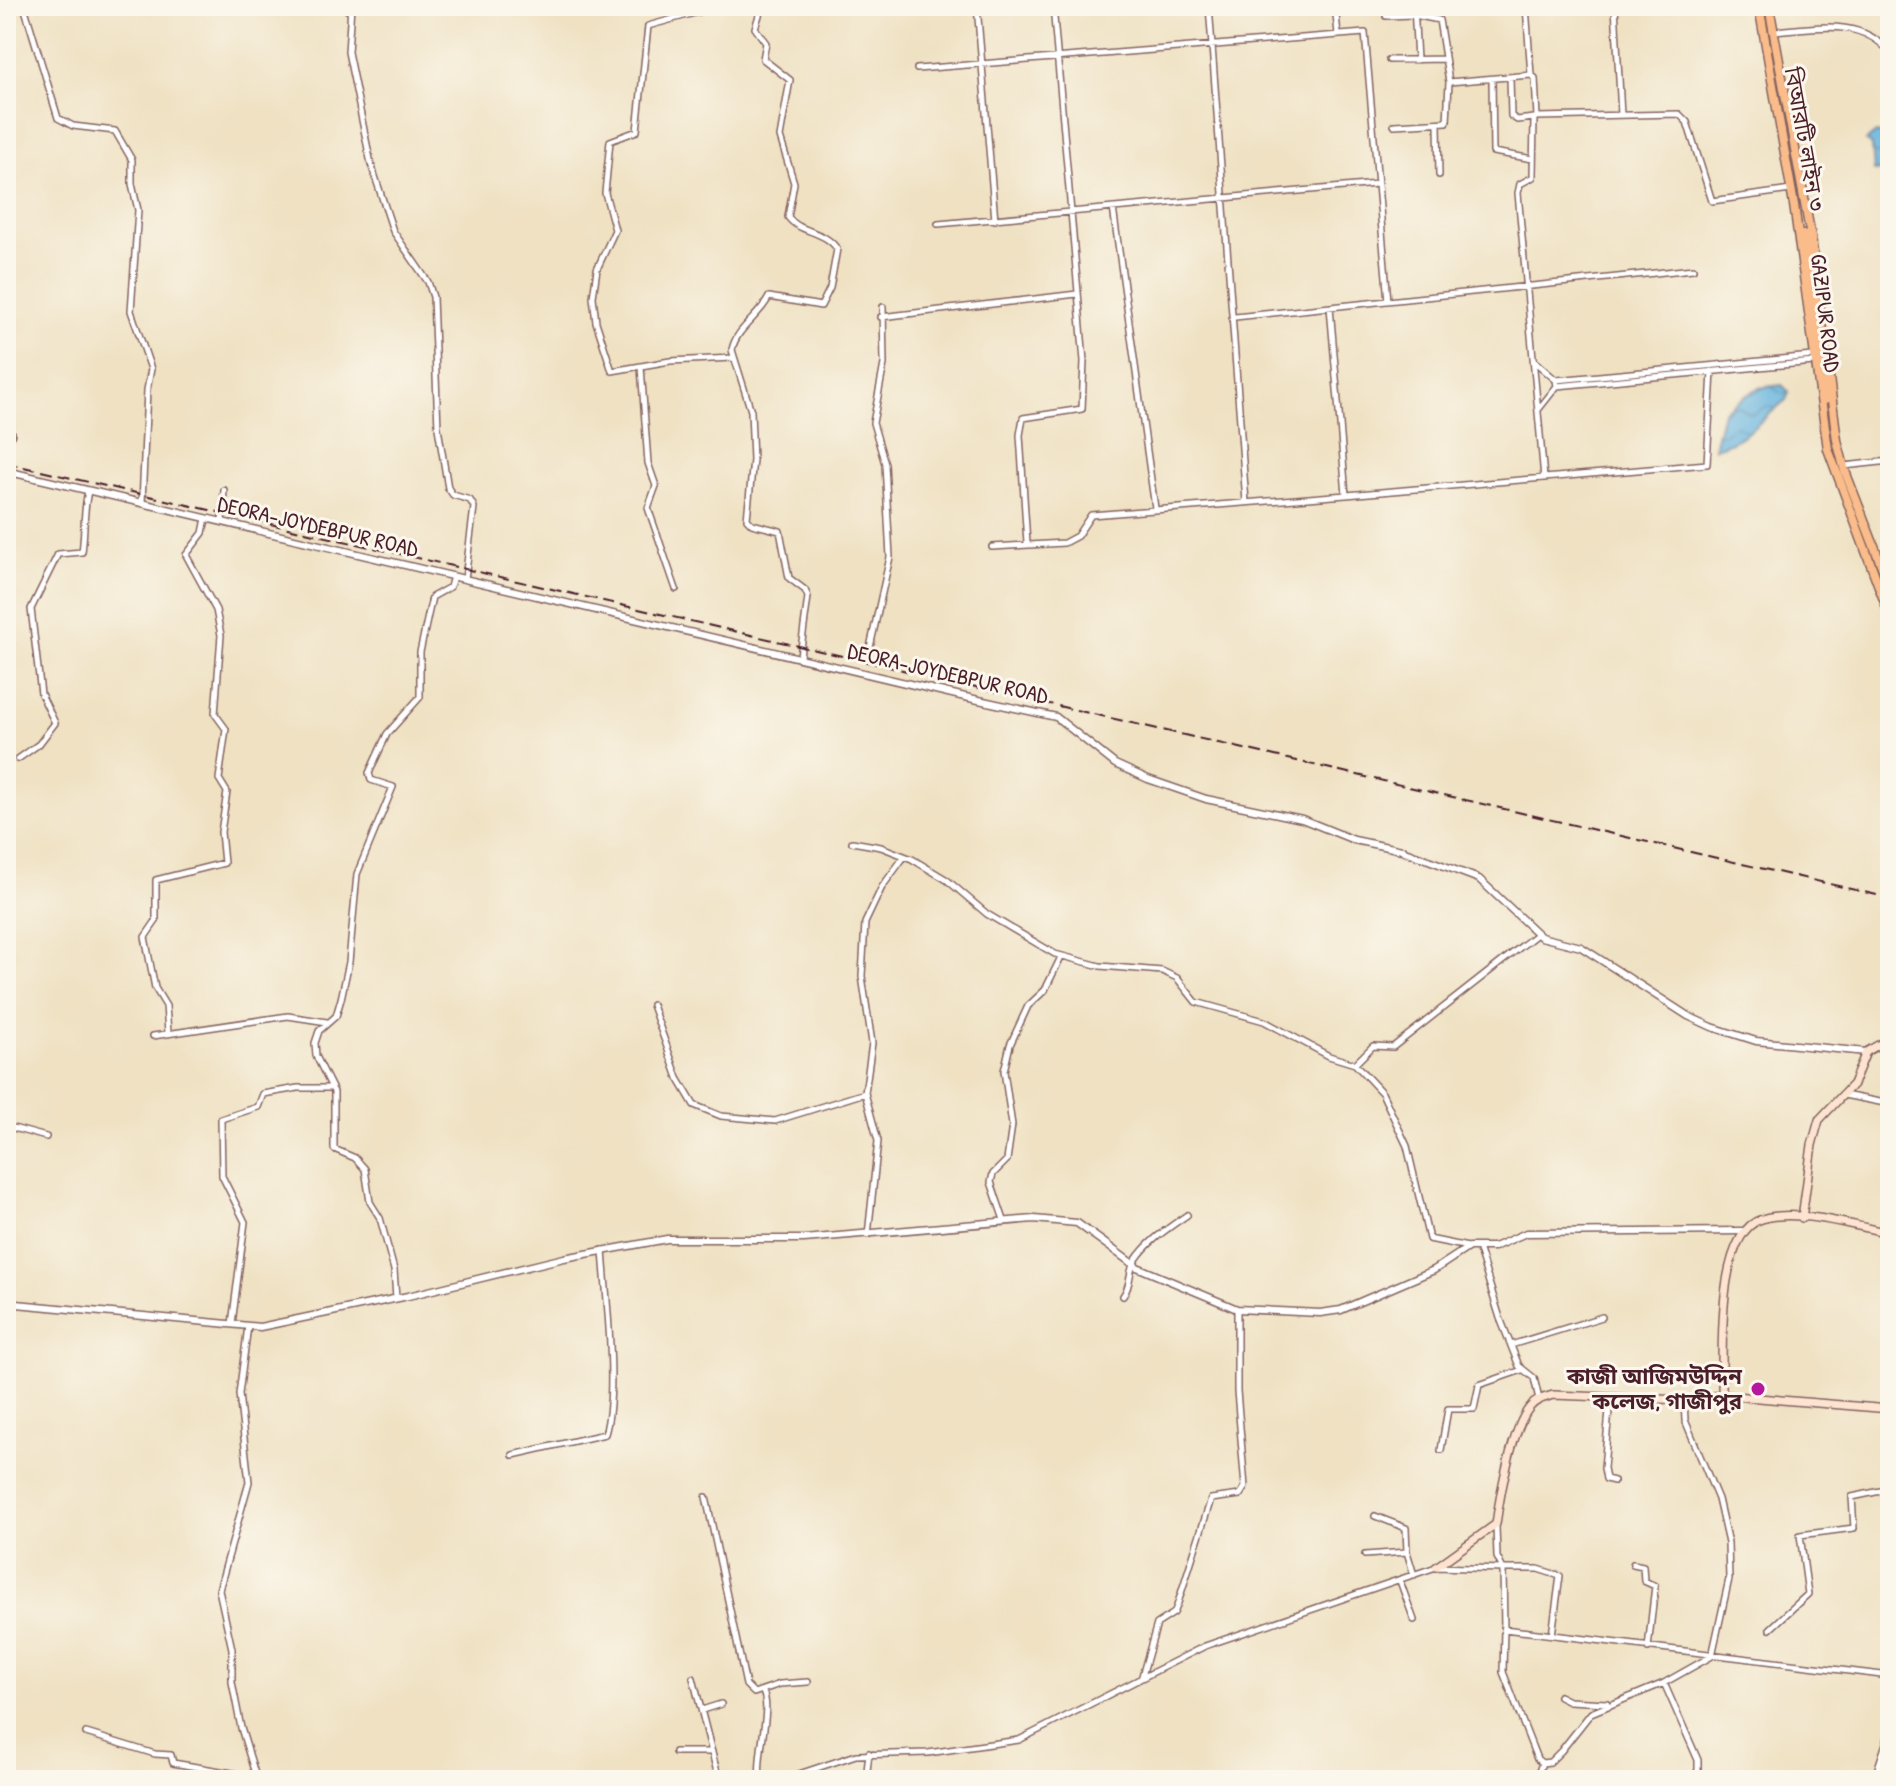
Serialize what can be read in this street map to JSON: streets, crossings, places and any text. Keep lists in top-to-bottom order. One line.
{"streets":{"main road":["বিআরটি লাইন ৩","GAZIPUR ROAD"],"street":["DEORA-JOYDEBPUR ROAD"]},"crossings":[["বিআরটি লাইন ৩","GAZIPUR ROAD"]],"places":["কাজী আজিমউদ্দিন কলেজ, গাজীপুর"]}
